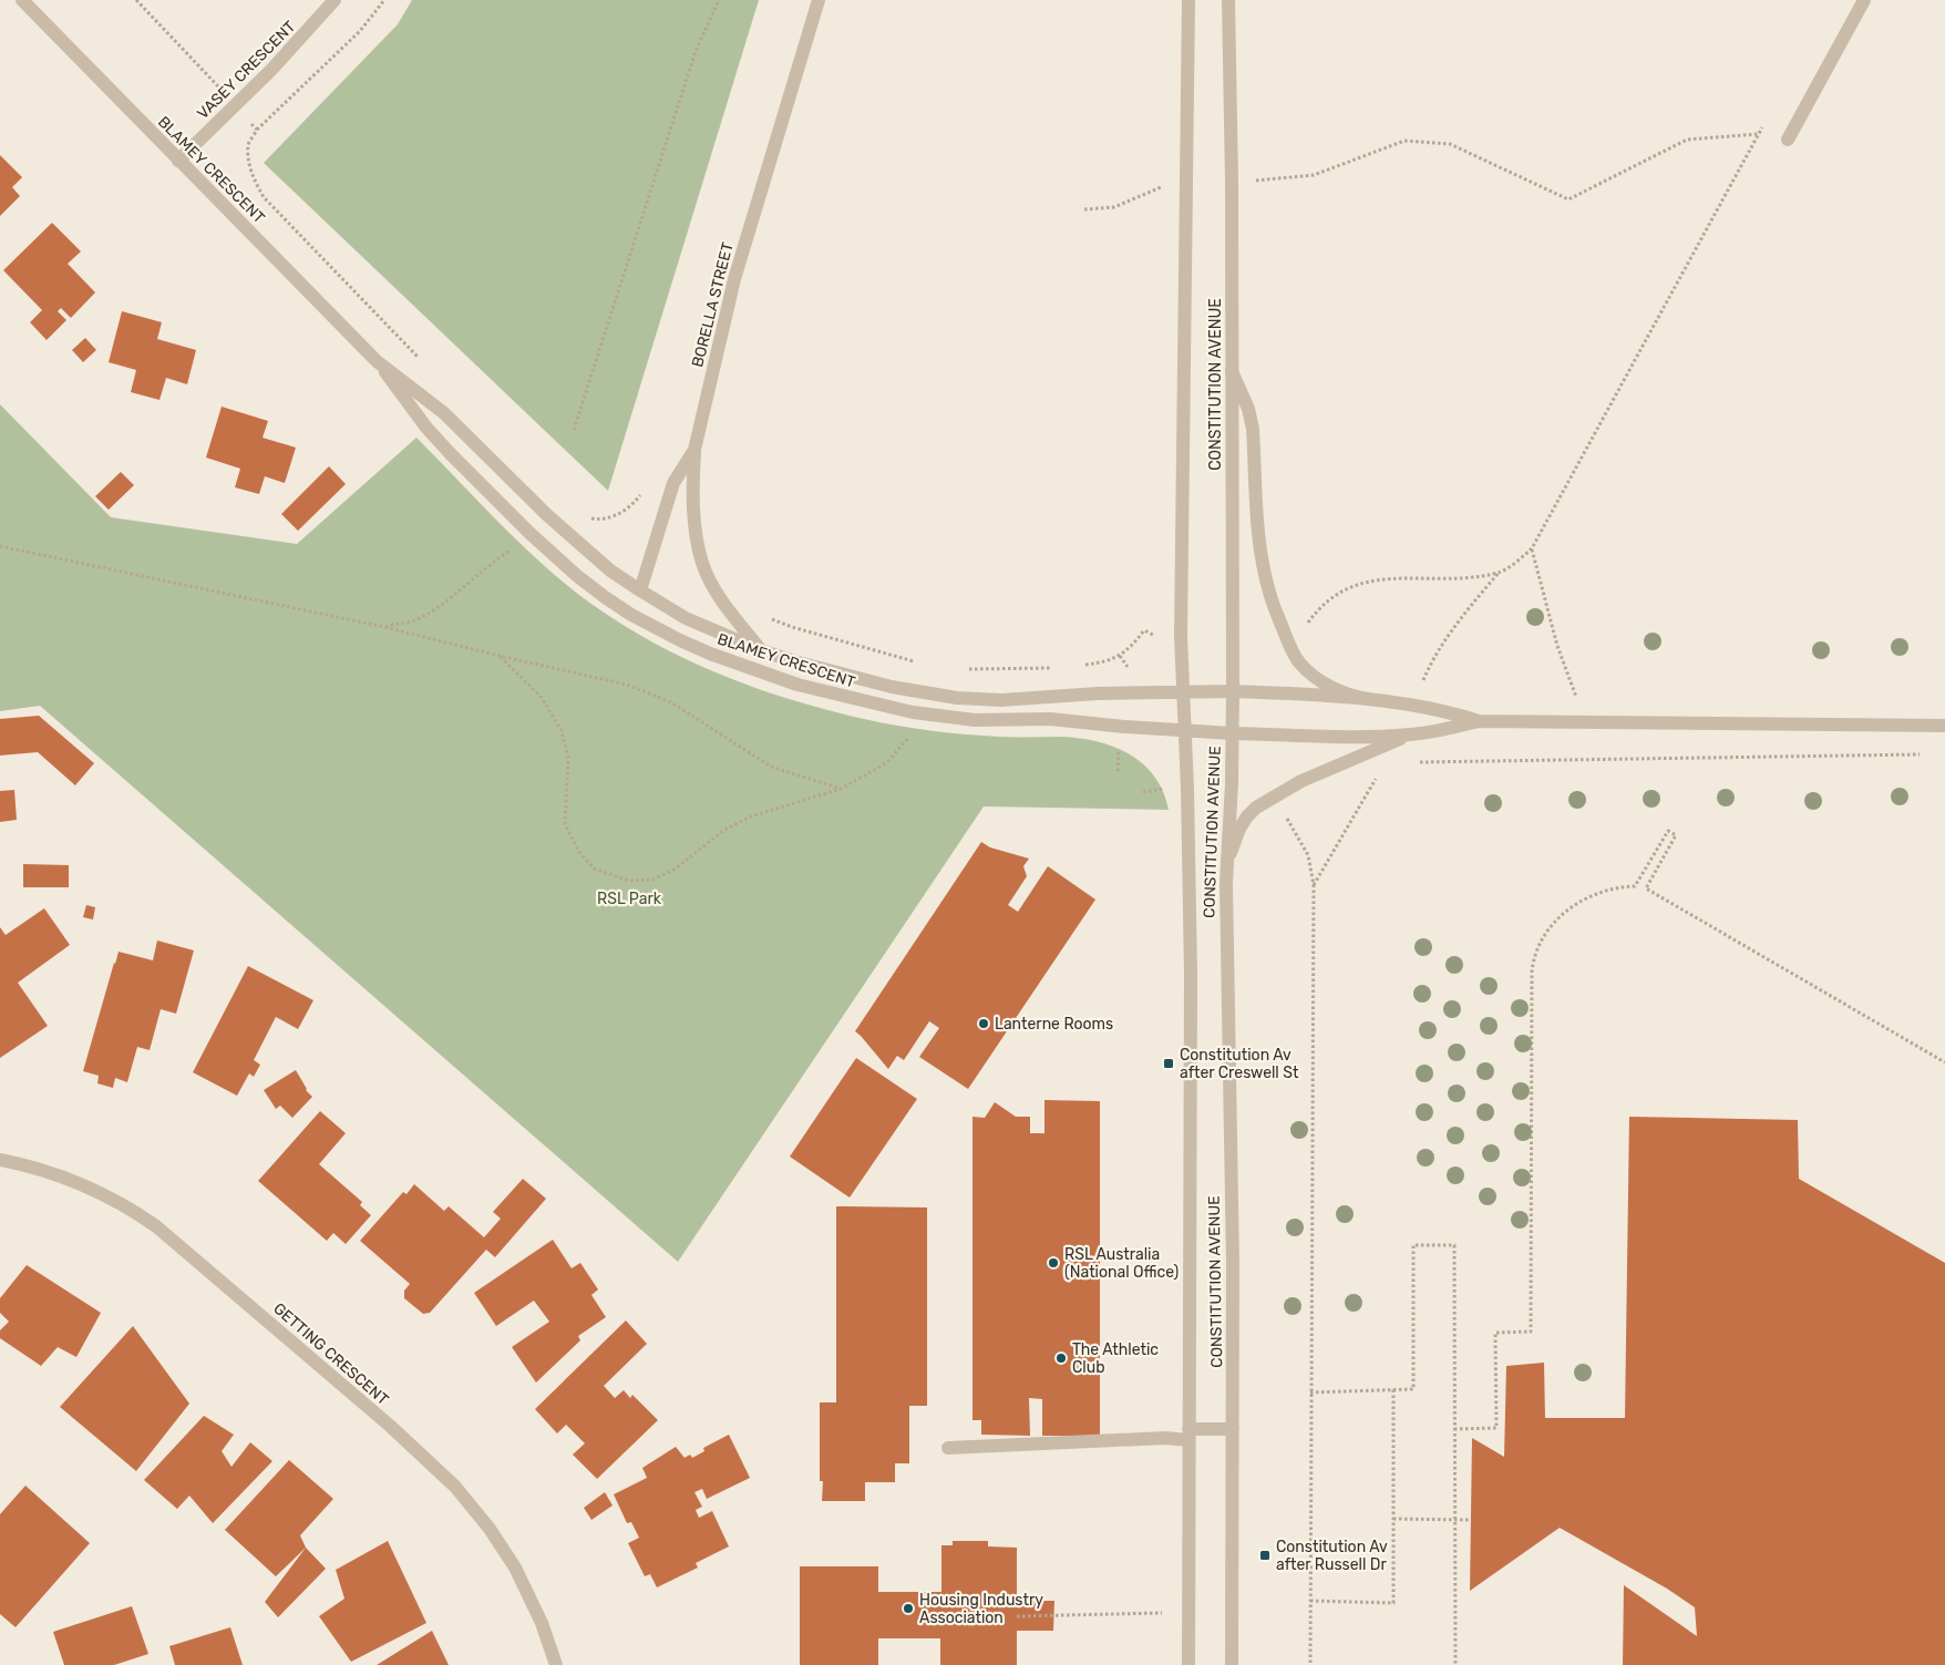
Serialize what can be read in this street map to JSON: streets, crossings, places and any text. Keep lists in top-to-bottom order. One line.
{"streets":{"street":["VASEY CRESCENT","BLAMEY CRESCENT","BORELLA STREET","CONSTITUTION AVENUE","GETTING CRESCENT"]},"crossings":[["VASEY CRESCENT","BLAMEY CRESCENT"],["BLAMEY CRESCENT","BORELLA STREET"],["BLAMEY CRESCENT","CONSTITUTION AVENUE"]],"parks":["RSL Park"],"places":{"other":["Lanterne Rooms","RSL Australia (National Office)","The Athletic Club","Housing Industry Association"],"transit":["Constitution Av after Creswell St","Constitution Av after Russell Dr"]}}
